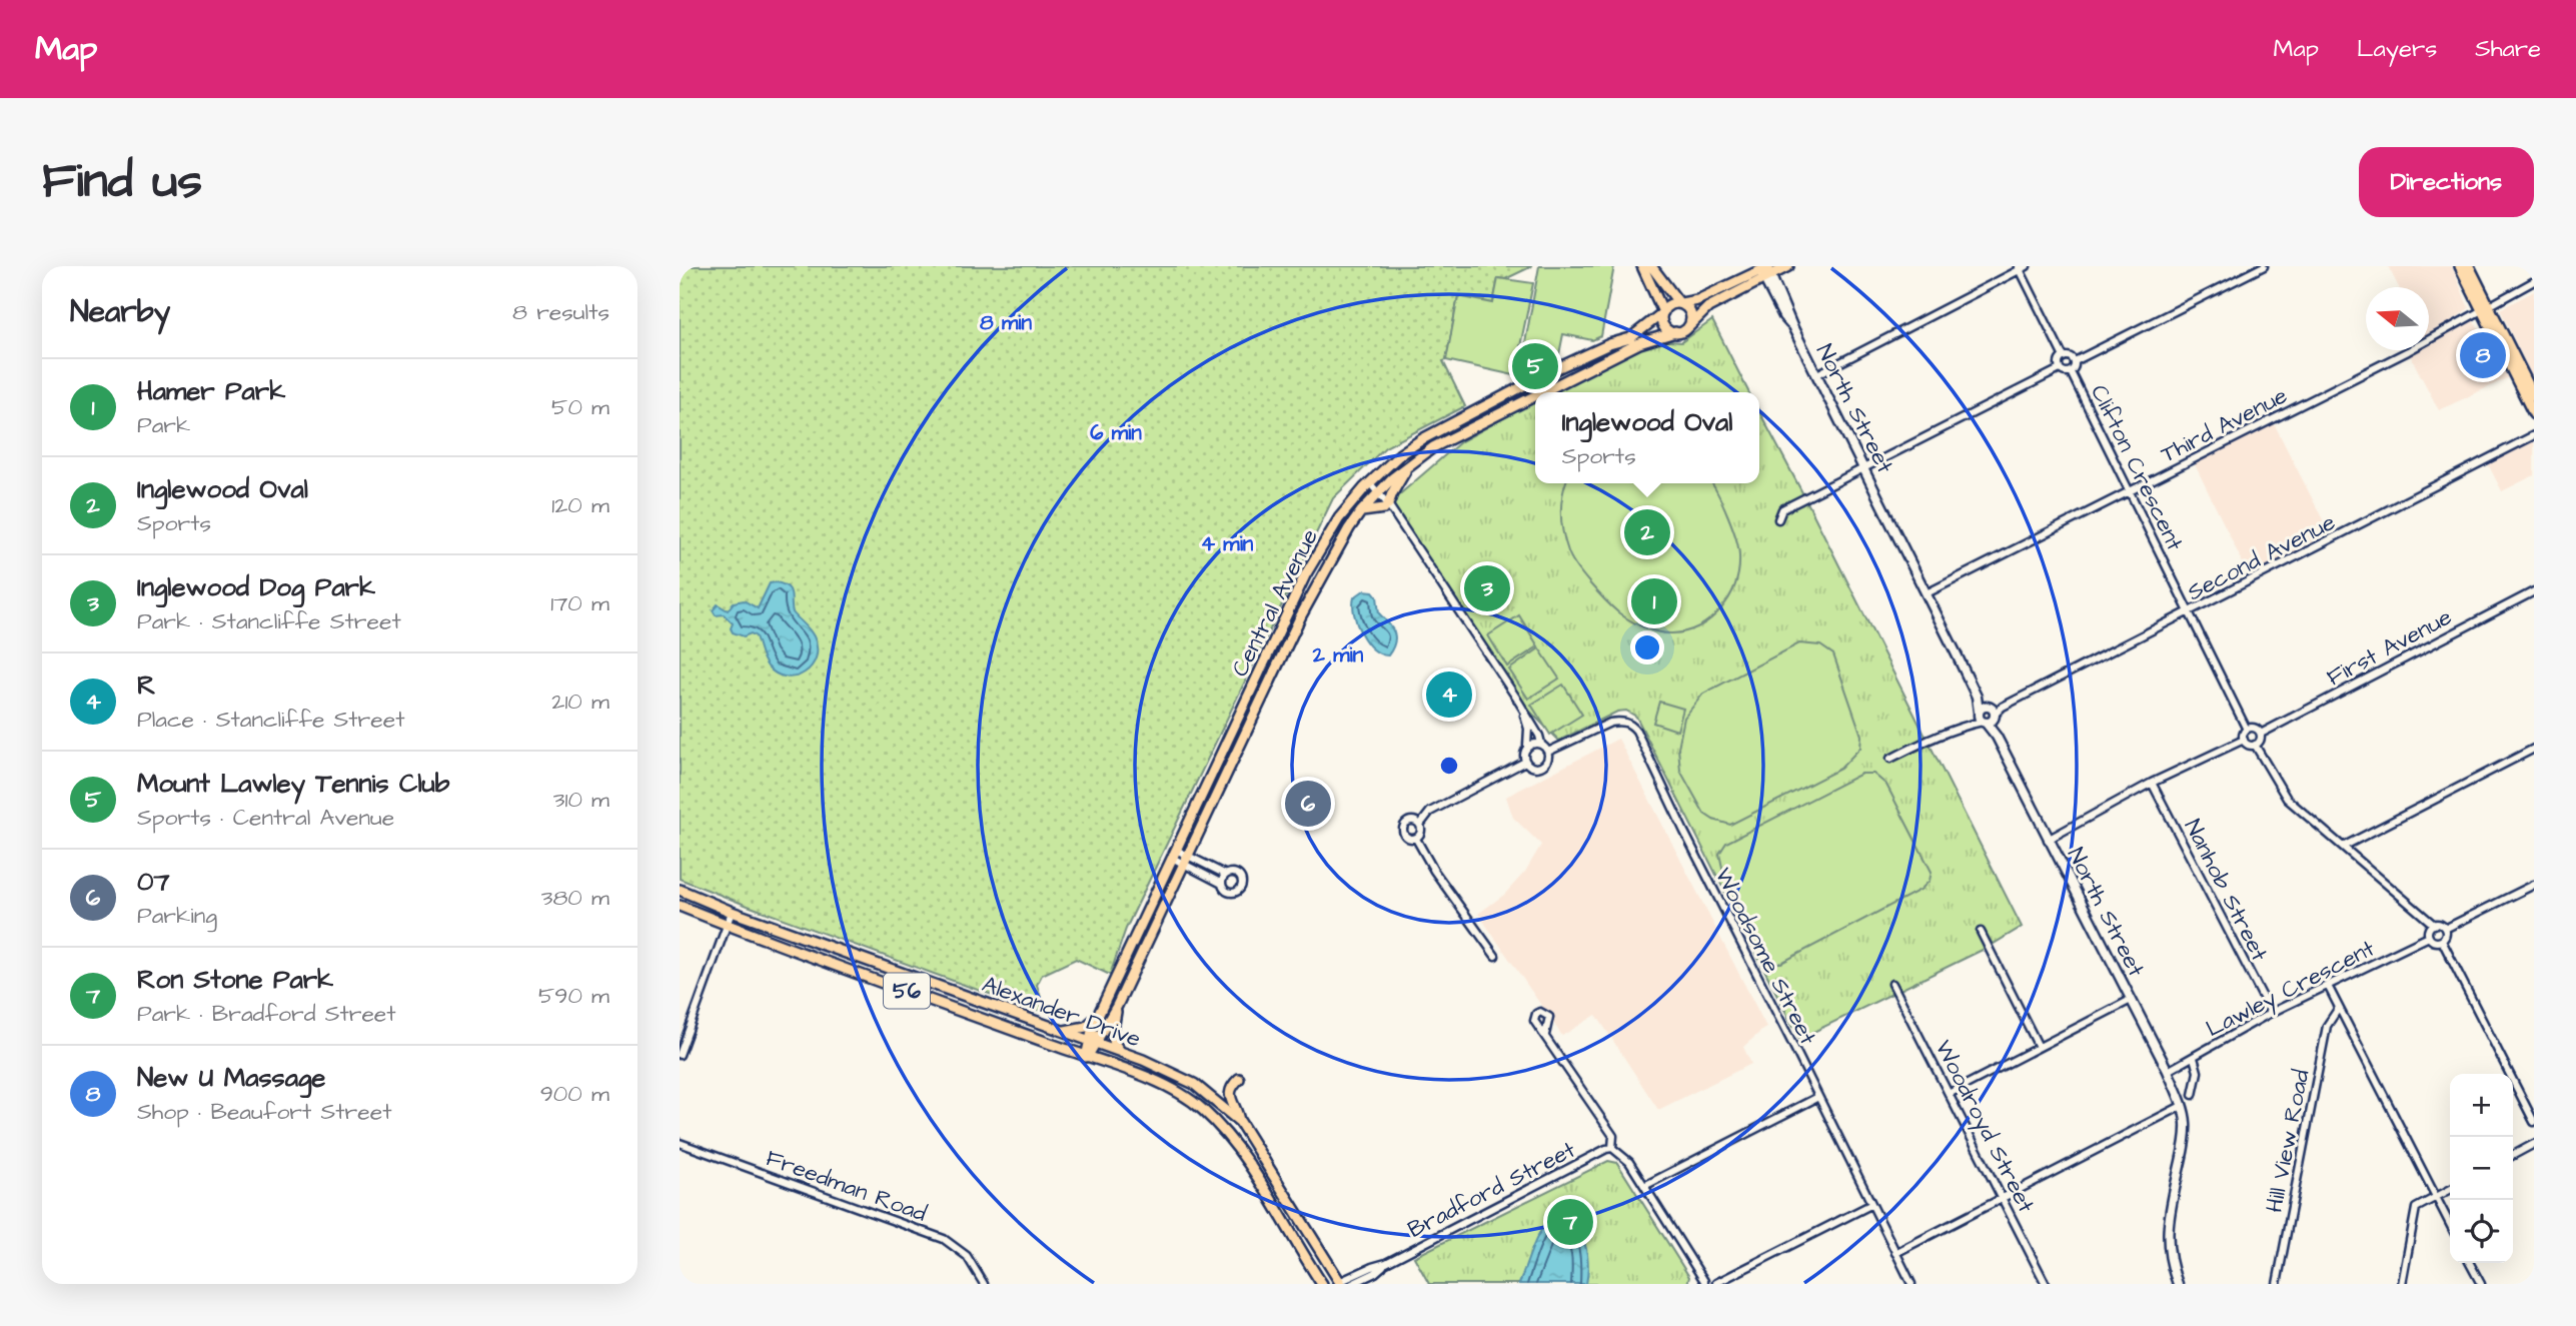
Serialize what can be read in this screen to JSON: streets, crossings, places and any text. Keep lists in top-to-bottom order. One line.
{"streets":{"main road":["North Street","Central Avenue","56","Alexander Drive"],"street":["Third Avenue","Clifton Crescent","Second Avenue","First Avenue","Nanhob Street","Woodsome Street","Lawley Crescent","Woodroyd Street","Hill View Road","Freedman Road","Bradford Street"]},"crossings":[["North Street","Third Avenue"],["North Street","Second Avenue"],["North Street","Lawley Crescent"],["Third Avenue","Clifton Crescent"],["Clifton Crescent","Second Avenue"],["Clifton Crescent","First Avenue"],["Central Avenue","Alexander Drive"],["Nanhob Street","Lawley Crescent"],["Alexander Drive","Bradford Street"]],"north":"left","page":{"header":"Map","nav":["Map","Layers","Share"],"buttons":"Directions","title":"Find us","heading":["Nearby","8 results"],"pins":["8","5","2","3","1","4","6","7"],"list":[{"mark":"1","name":"Hamer Park","note":"Park","value":"50 m"},{"mark":"2","name":"Inglewood Oval","note":"Sports","value":"120 m"},{"mark":"3","name":"Inglewood Dog Park","note":"Park · Stancliffe Street","value":"170 m"},{"mark":"4","name":"R","note":"Place · Stancliffe Street","value":"210 m"},{"mark":"5","name":"Mount Lawley Tennis Club","note":"Sports · Central Avenue","value":"310 m"},{"mark":"6","name":"07","note":"Parking","value":"380 m"},{"mark":"7","name":"Ron Stone Park","note":"Park · Bradford Street","value":"590 m"},{"mark":"8","name":"New U Massage","note":"Shop · Beaufort Street","value":"900 m"}],"popup":["Inglewood Oval","Sports"],"map_buttons":["+","−"]},"rings":["8 min","6 min","4 min","2 min"]}
